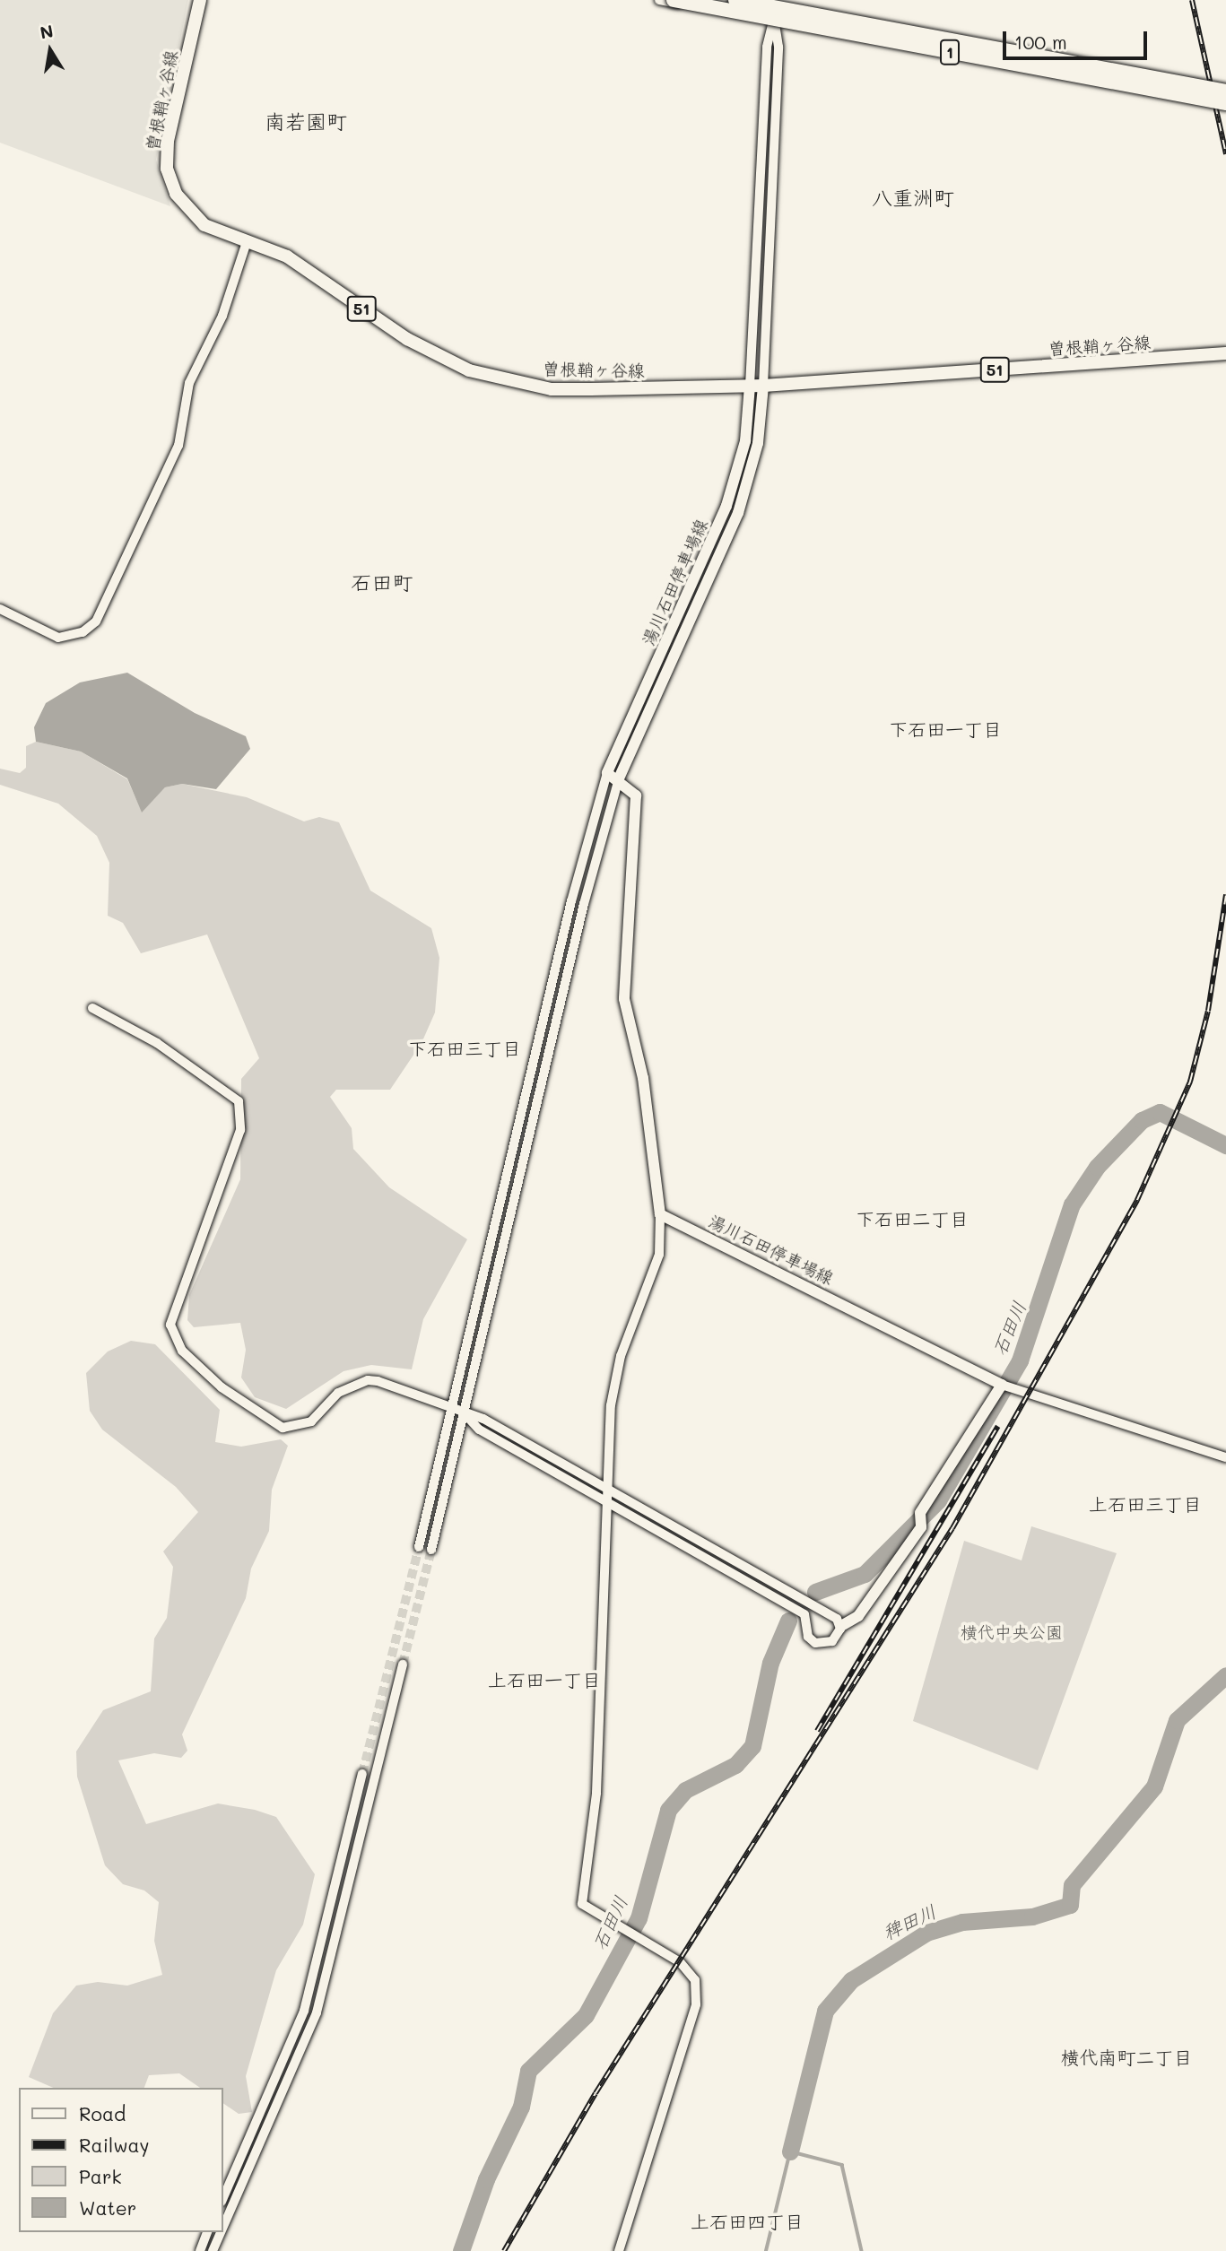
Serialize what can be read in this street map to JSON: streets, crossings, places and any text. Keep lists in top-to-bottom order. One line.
{"streets":{"highway":["1"],"main road":["曽根鞘ヶ谷線","51","湯川石田停車場線"]},"crossings":[["曽根鞘ヶ谷線","湯川石田停車場線"]],"districts":["南若園町","八重洲町","石田町","下石田一丁目","下石田三丁目","下石田二丁目","上石田三丁目","上石田一丁目","横代南町二丁目","上石田四丁目"],"water":["石田川","稗田川"],"parks":["横代中央公園"],"legend":["Road","Railway","Park","Water"],"scale_bar":"100 m","north":"top"}
